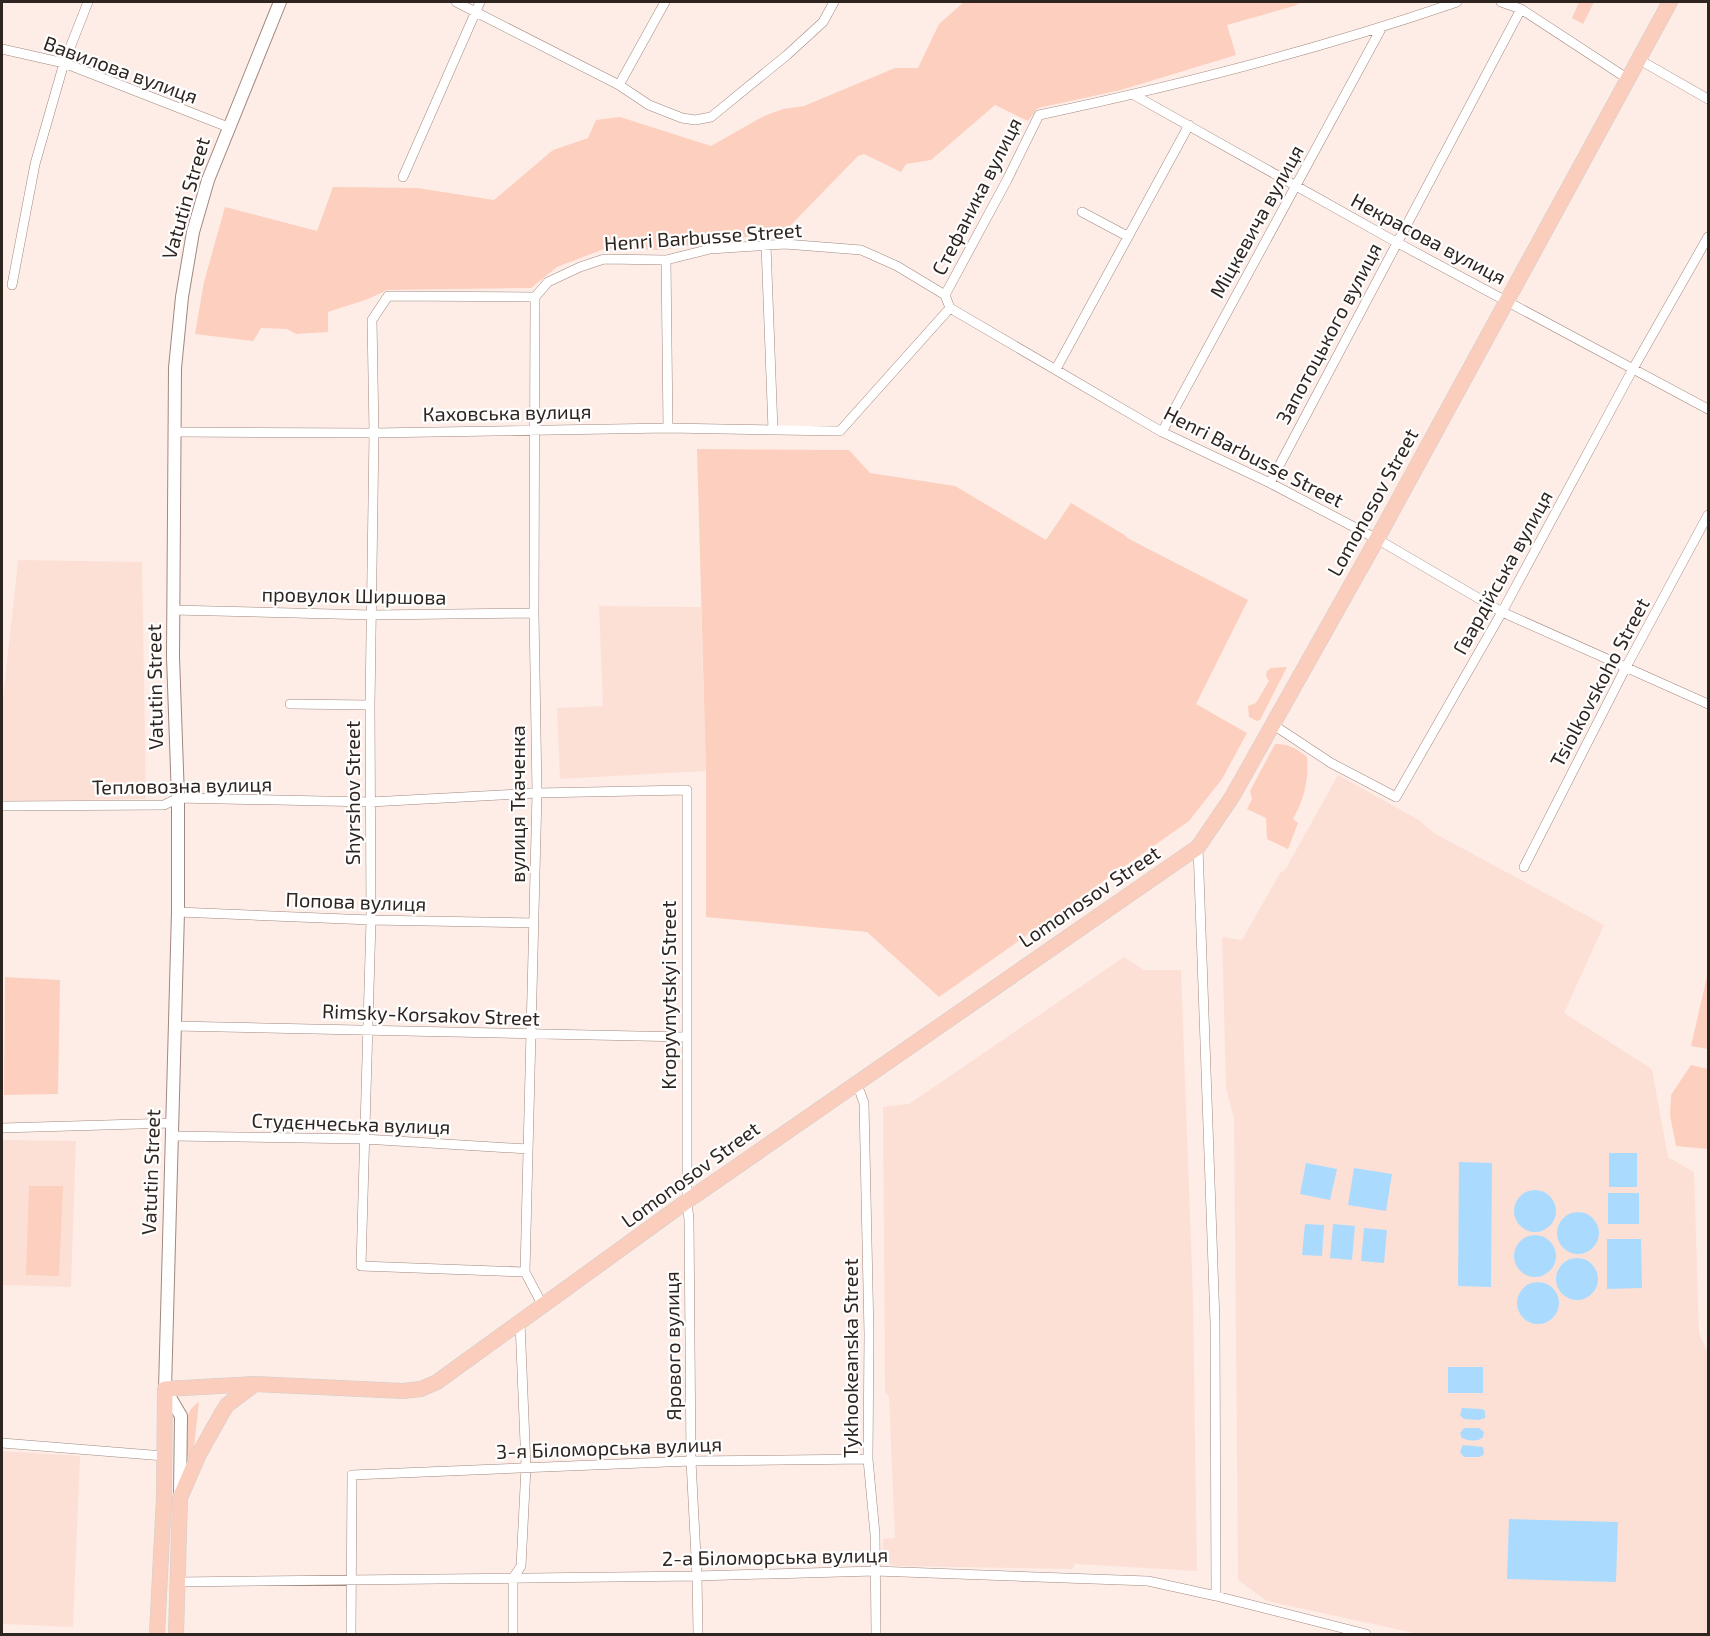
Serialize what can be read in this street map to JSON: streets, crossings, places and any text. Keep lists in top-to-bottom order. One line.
{"streets":{"main road":["Vatutin Street","Lomonosov Street"],"street":["Вавилова вулиця","Стефаника вулиця","Міцкевича вулиця","Henri Barbusse Street","Некрасова вулиця","Запотоцького вулиця","Каховська вулиця","Гвардійська вулиця","провулок Ширшова","Tsiolkovskoho Street","Тепловозна вулиця","Shyrshov Street","вулиця Ткаченка","Попова вулиця","Kropyvnytskyi Street","Rimsky-Korsakov Street","Студєнчеська вулиця","Ярового вулиця","Tykhookeanska Street","3-я Біломорська вулиця","2-а Біломорська вулиця"]},"crossings":[["Вавилова вулиця","Vatutin Street"],["Стефаника вулиця","Henri Barbusse Street"],["Стефаника вулиця","Некрасова вулиця"],["Стефаника вулиця","Каховська вулиця"],["Vatutin Street","Каховська вулиця"],["Vatutin Street","Lomonosov Street"],["Vatutin Street","провулок Ширшова"],["Vatutin Street","Тепловозна вулиця"],["Vatutin Street","Попова вулиця"],["Vatutin Street","Rimsky-Korsakov Street"],["Vatutin Street","Студєнчеська вулиця"],["Міцкевича вулиця","Henri Barbusse Street"],["Міцкевича вулиця","Некрасова вулиця"],["Henri Barbusse Street","Запотоцького вулиця"],["Henri Barbusse Street","Каховська вулиця"],["Henri Barbusse Street","Lomonosov Street"],["Henri Barbusse Street","Гвардійська вулиця"],["Henri Barbusse Street","Tsiolkovskoho Street"],["Henri Barbusse Street","Shyrshov Street"],["Henri Barbusse Street","вулиця Ткаченка"],["Некрасова вулиця","Запотоцького вулиця"],["Некрасова вулиця","Lomonosov Street"],["Некрасова вулиця","Гвардійська вулиця"],["Каховська вулиця","Shyrshov Street"],["Каховська вулиця","вулиця Ткаченка"],["Lomonosov Street","Гвардійська вулиця"],["Lomonosov Street","вулиця Ткаченка"],["Lomonosov Street","Kropyvnytskyi Street"],["Lomonosov Street","Ярового вулиця"],["Lomonosov Street","Tykhookeanska Street"],["провулок Ширшова","Shyrshov Street"],["провулок Ширшова","вулиця Ткаченка"],["Тепловозна вулиця","Shyrshov Street"],["Тепловозна вулиця","вулиця Ткаченка"],["Тепловозна вулиця","Kropyvnytskyi Street"],["Shyrshov Street","вулиця Ткаченка"],["Shyrshov Street","Попова вулиця"],["Shyrshov Street","Rimsky-Korsakov Street"],["Shyrshov Street","Студєнчеська вулиця"],["вулиця Ткаченка","Попова вулиця"],["вулиця Ткаченка","Rimsky-Korsakov Street"],["вулиця Ткаченка","Студєнчеська вулиця"],["Kropyvnytskyi Street","Rimsky-Korsakov Street"],["Kropyvnytskyi Street","Ярового вулиця"],["Ярового вулиця","3-я Біломорська вулиця"],["Ярового вулиця","2-а Біломорська вулиця"],["Tykhookeanska Street","3-я Біломорська вулиця"],["Tykhookeanska Street","2-а Біломорська вулиця"],["3-я Біломорська вулиця","2-а Біломорська вулиця"]]}
